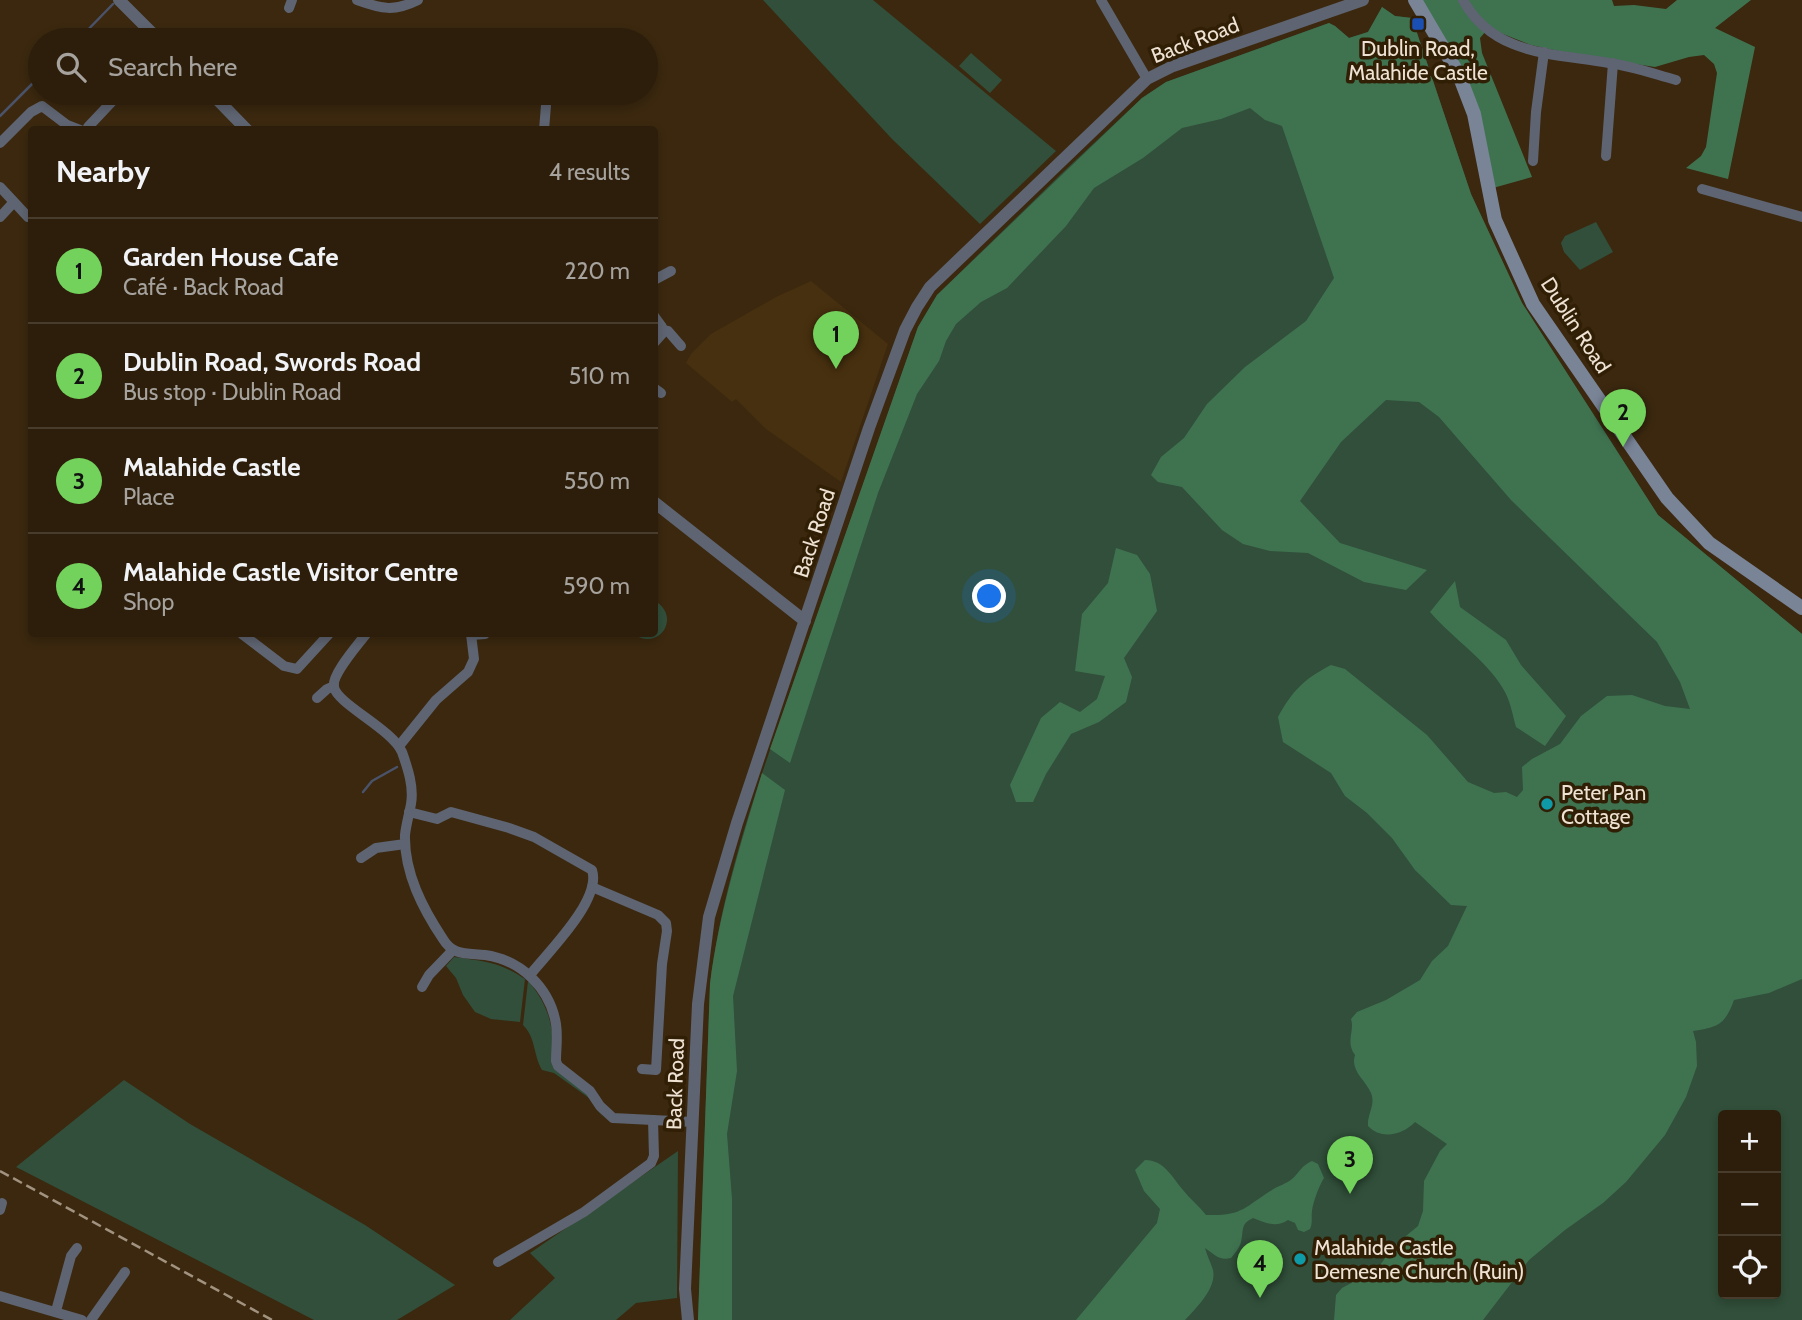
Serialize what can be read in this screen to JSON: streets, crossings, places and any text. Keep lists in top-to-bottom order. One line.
{"streets":{"main road":["Dublin Road"],"street":["Back Road"]},"places":{"transit":["Dublin Road, Malahide Castle"],"other":["Peter Pan Cottage","Malahide Castle Demesne Church (Ruin)"]},"page":{"search":"Search here","heading":["Nearby","4 results"],"list":[{"mark":"1","name":"Garden House Cafe","note":"Café · Back Road","value":"220 m"},{"mark":"2","name":"Dublin Road, Swords Road","note":"Bus stop · Dublin Road","value":"510 m"},{"mark":"3","name":"Malahide Castle","note":"Place","value":"550 m"},{"mark":"4","name":"Malahide Castle Visitor Centre","note":"Shop","value":"590 m"}],"pins":["1","2","3","4"],"map_buttons":["+","−"]}}
